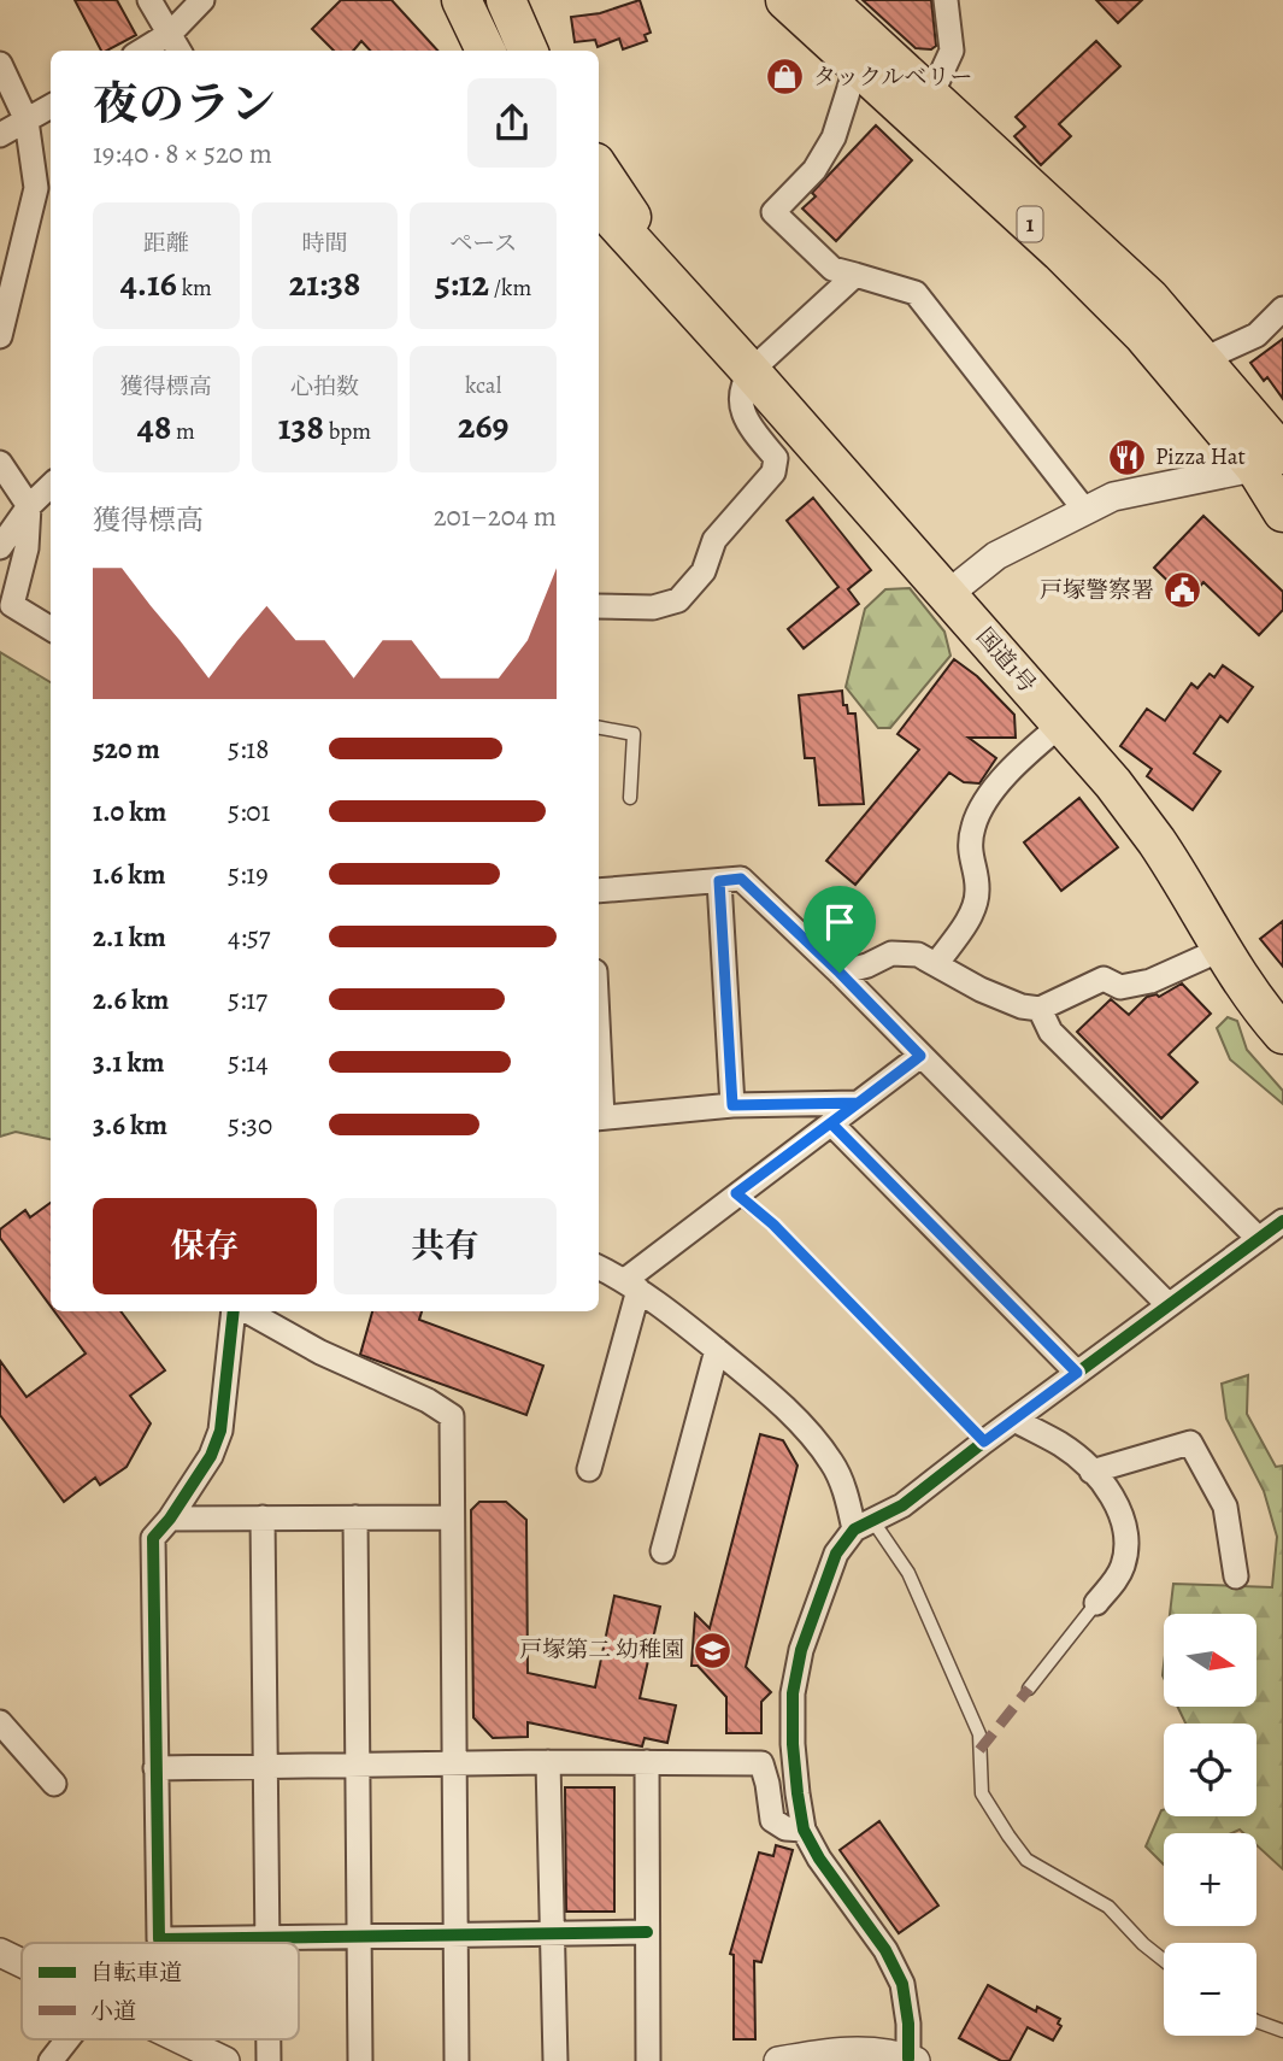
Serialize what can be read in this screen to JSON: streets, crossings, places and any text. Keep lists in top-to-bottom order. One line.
{"streets":{"highway":["1","国道1号"]},"places":{"shop":["タックルベリー"],"restaurant":["Pizza Hat"],"public building":["戸塚警察署"],"school or university":["戸塚第二 幼稚園"]},"legend":["自転車道","小道"],"north":"right","page":{"heading":["夜のラン","19:40 · 8 × 520 m"],"stats":[["距離","4.16 km"],["時間","21:38"],["ペース","5:12 /km"],["獲得標高","48 m"],["心拍数","138 bpm"],["kcal","269"]],"chart":["獲得標高","201–204 m"],"list":[{"name":"520 m","note":"5:18"},{"name":"1.0 km","note":"5:01"},{"name":"1.6 km","note":"5:19"},{"name":"2.1 km","note":"4:57"},{"name":"2.6 km","note":"5:17"},{"name":"3.1 km","note":"5:14"},{"name":"3.6 km","note":"5:30"}],"buttons":["保存","共有"],"map_buttons":["+","−"]}}
